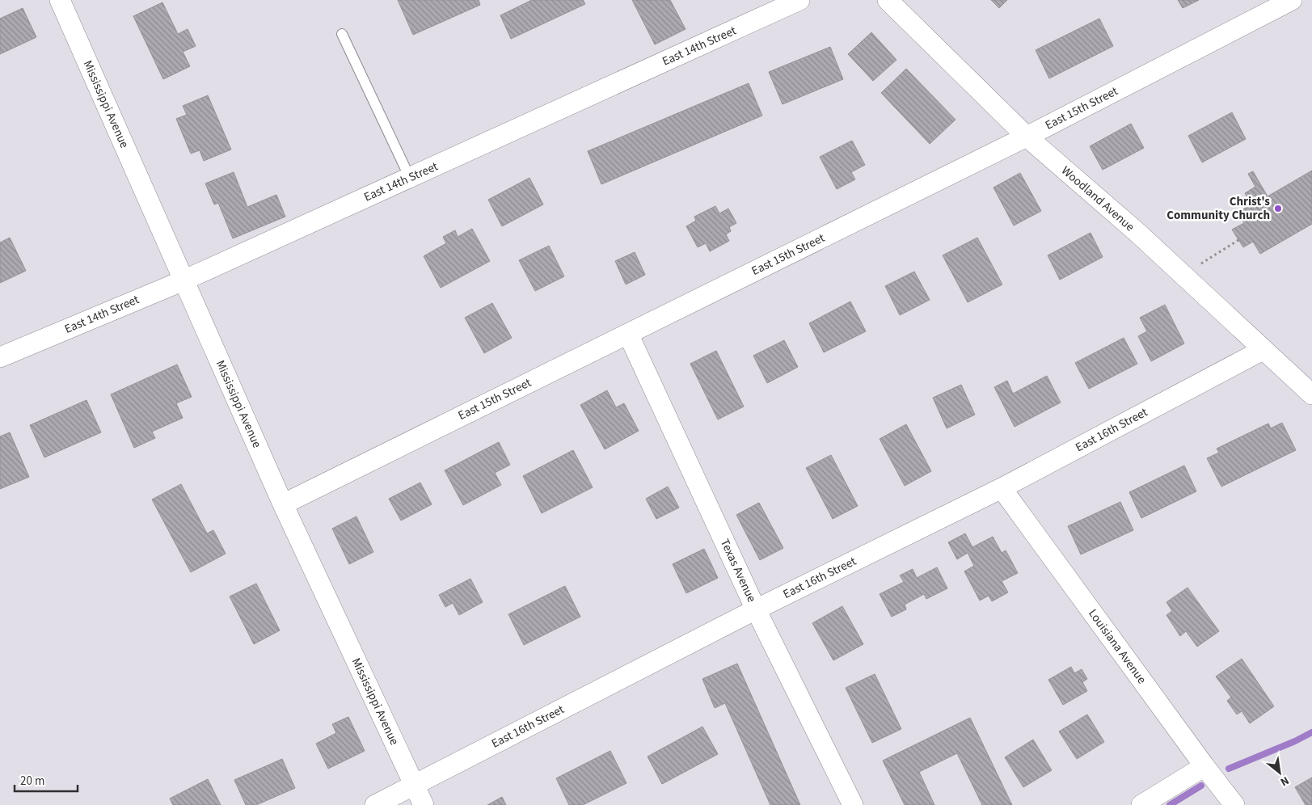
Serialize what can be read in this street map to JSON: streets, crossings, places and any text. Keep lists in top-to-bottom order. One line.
{"streets":{"street":["East 14th Street","Mississippi Avenue","East 15th Street","Woodland Avenue","East 16th Street","Texas Avenue","Louisiana Avenue"]},"crossings":[["East 14th Street","Mississippi Avenue"],["Mississippi Avenue","East 15th Street"],["Mississippi Avenue","East 16th Street"],["East 15th Street","Woodland Avenue"],["East 15th Street","Texas Avenue"],["Woodland Avenue","East 16th Street"],["East 16th Street","Texas Avenue"],["East 16th Street","Louisiana Avenue"]],"places":["Christ's Community Church"],"scale_bar":"20 m","north":"bottom right"}
